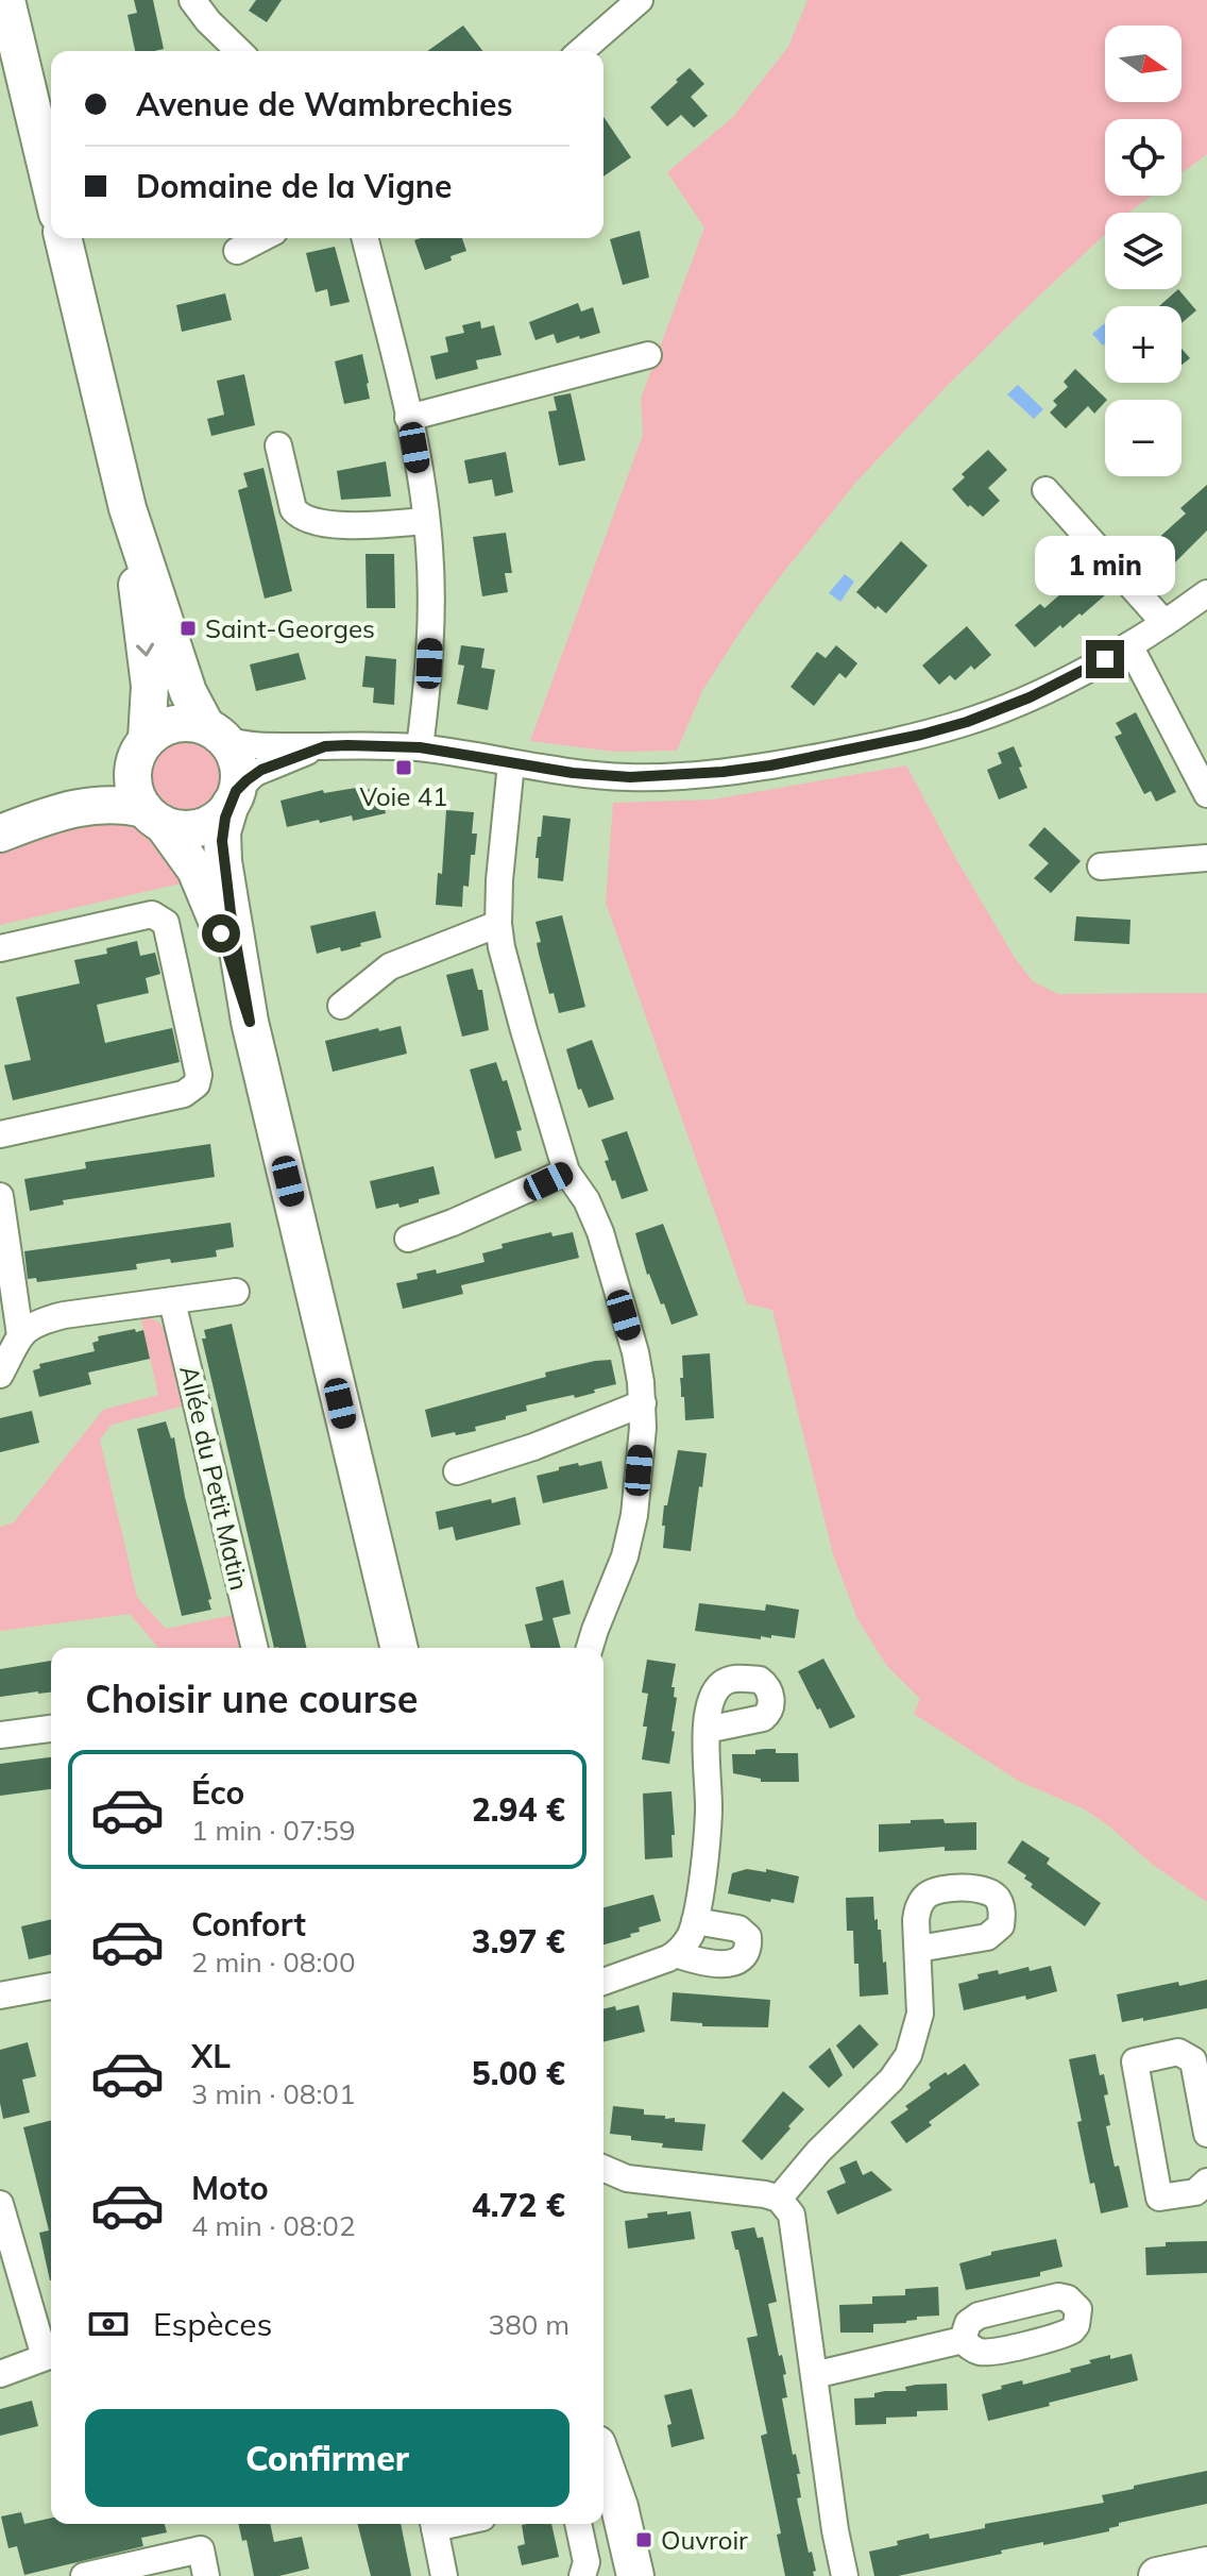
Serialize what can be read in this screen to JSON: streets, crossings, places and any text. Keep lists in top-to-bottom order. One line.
{"streets":{"street":["Allée du Petit Matin"]},"places":{"transit":["Saint-Georges","Voie 41","Ouvroir"]},"north":"right","page":{"map_buttons":["+","−"],"banner":["Avenue de Wambrechies","Domaine de la Vigne"],"bubble":"1 min","heading":"Choisir une course","list":[{"name":"Éco","note":"1 min · 07:59","value":"2.94 €"},{"name":"Confort","note":"2 min · 08:00","value":"3.97 €"},{"name":"XL","note":"3 min · 08:01","value":"5.00 €"},{"name":"Moto","note":"4 min · 08:02","value":"4.72 €"}],"pay":["Espèces","380 m"],"buttons":"Confirmer"}}
